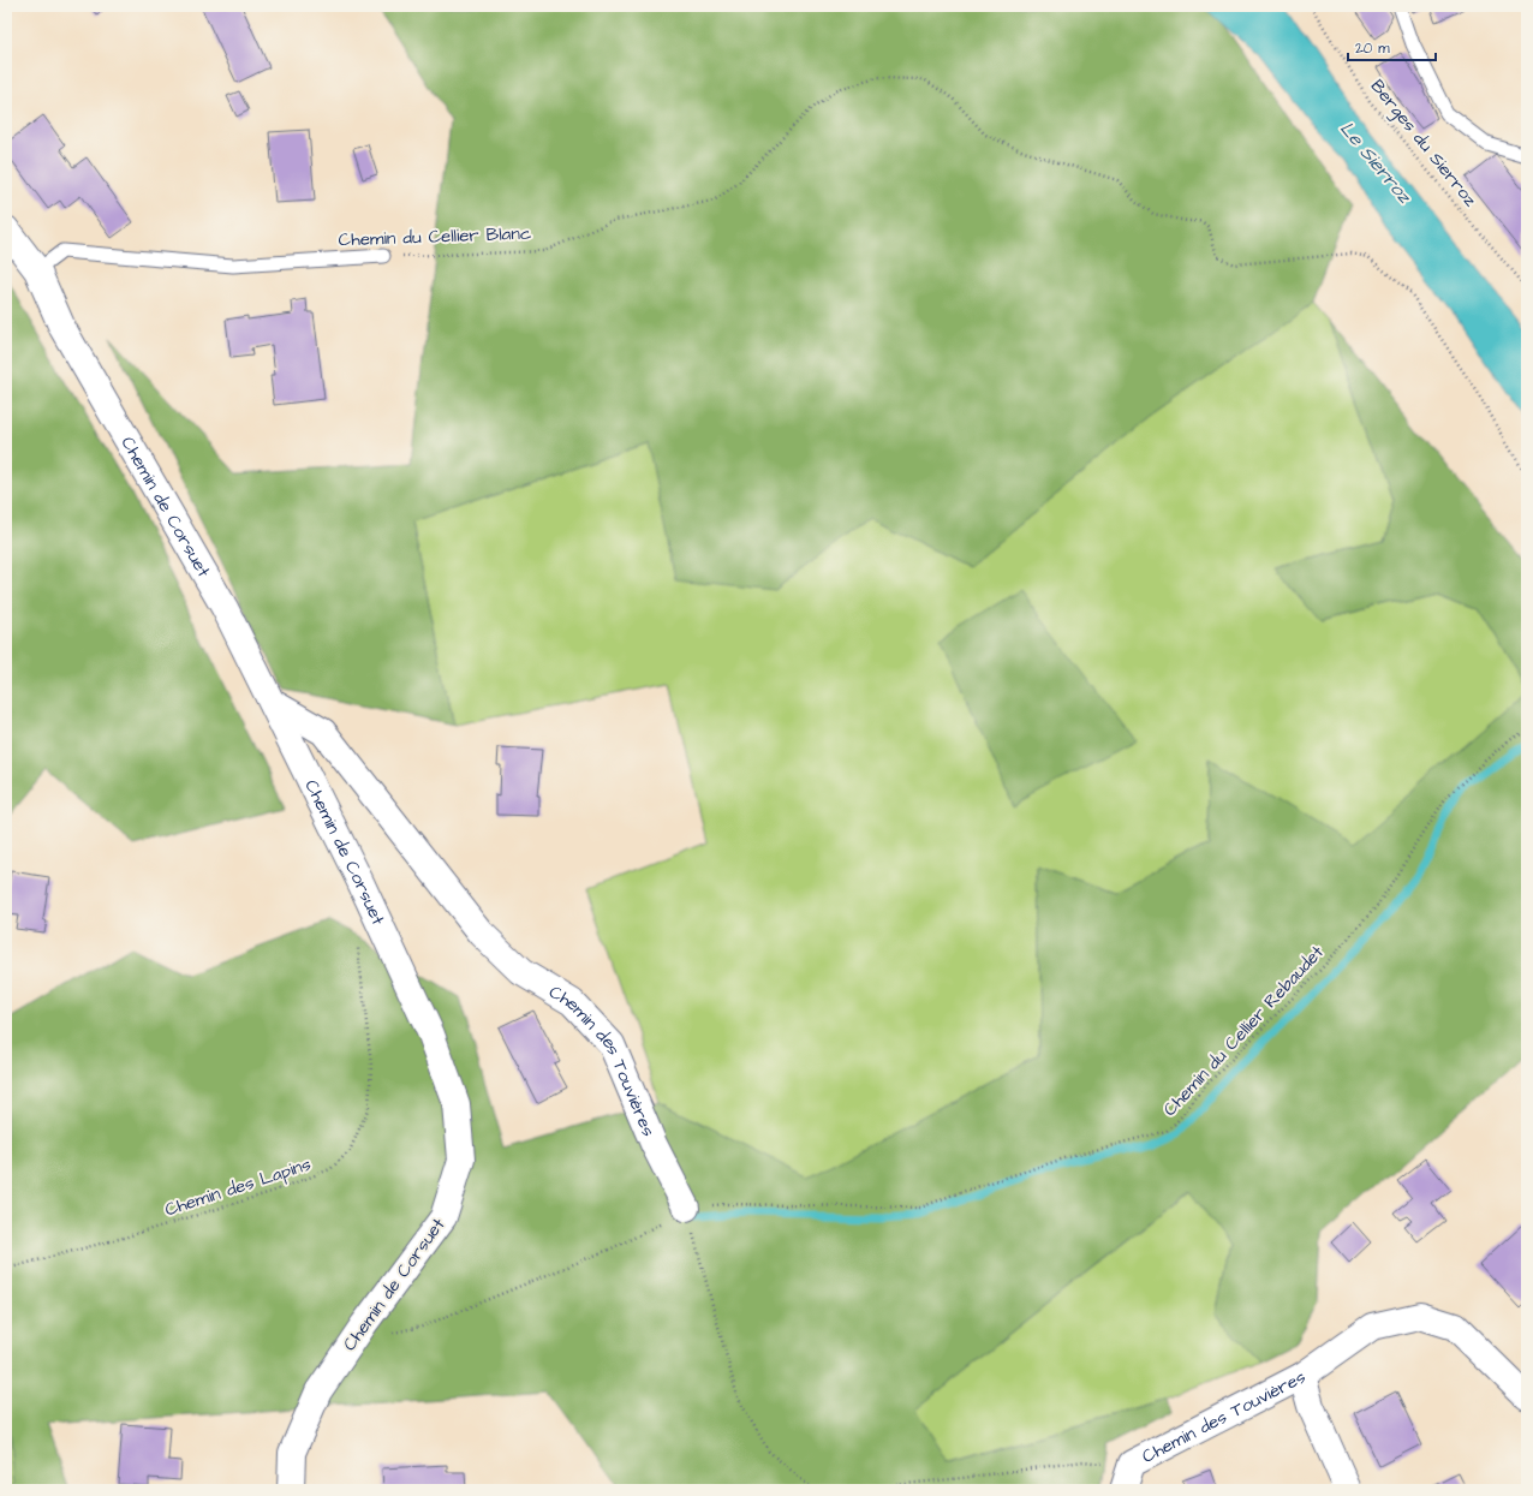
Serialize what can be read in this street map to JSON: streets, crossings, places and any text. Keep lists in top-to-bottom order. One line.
{"streets":{"street":["Chemin de Corsuet","Chemin des Touvières"],"lane":["Chemin du Cellier Blanc"],"path":["Berges du Sierroz","Chemin du Cellier Rebaudet","Chemin des Lapins"]},"crossings":[["Chemin du Cellier Blanc","Chemin de Corsuet"],["Chemin de Corsuet","Chemin des Touvières"],["Chemin du Cellier Rebaudet","Chemin des Touvières"]],"water":["Le Sierroz"],"scale_bar":"20 m"}
